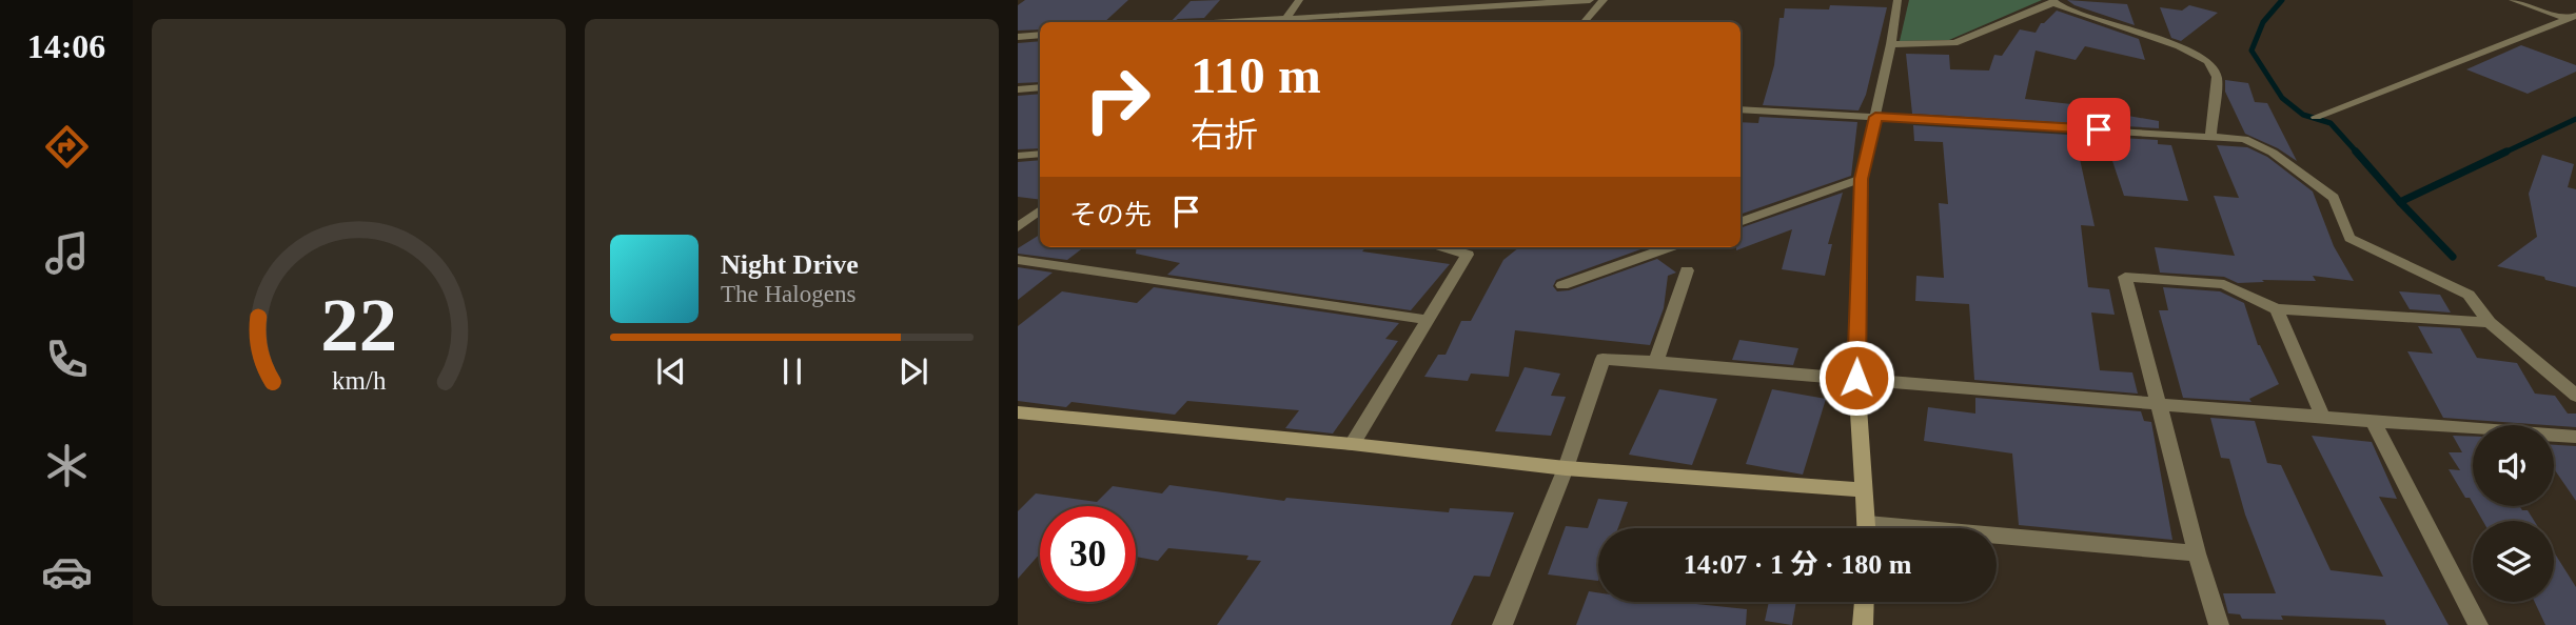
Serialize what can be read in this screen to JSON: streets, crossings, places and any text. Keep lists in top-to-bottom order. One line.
{"page":{"tabs":"14:06","turn":["110 m","右折"],"then":"その先","song":["Night Drive","The Halogens"],"limit":"30","trip":"14:07 · 1 分 · 180 m","gauge":["22","km/h"]}}
